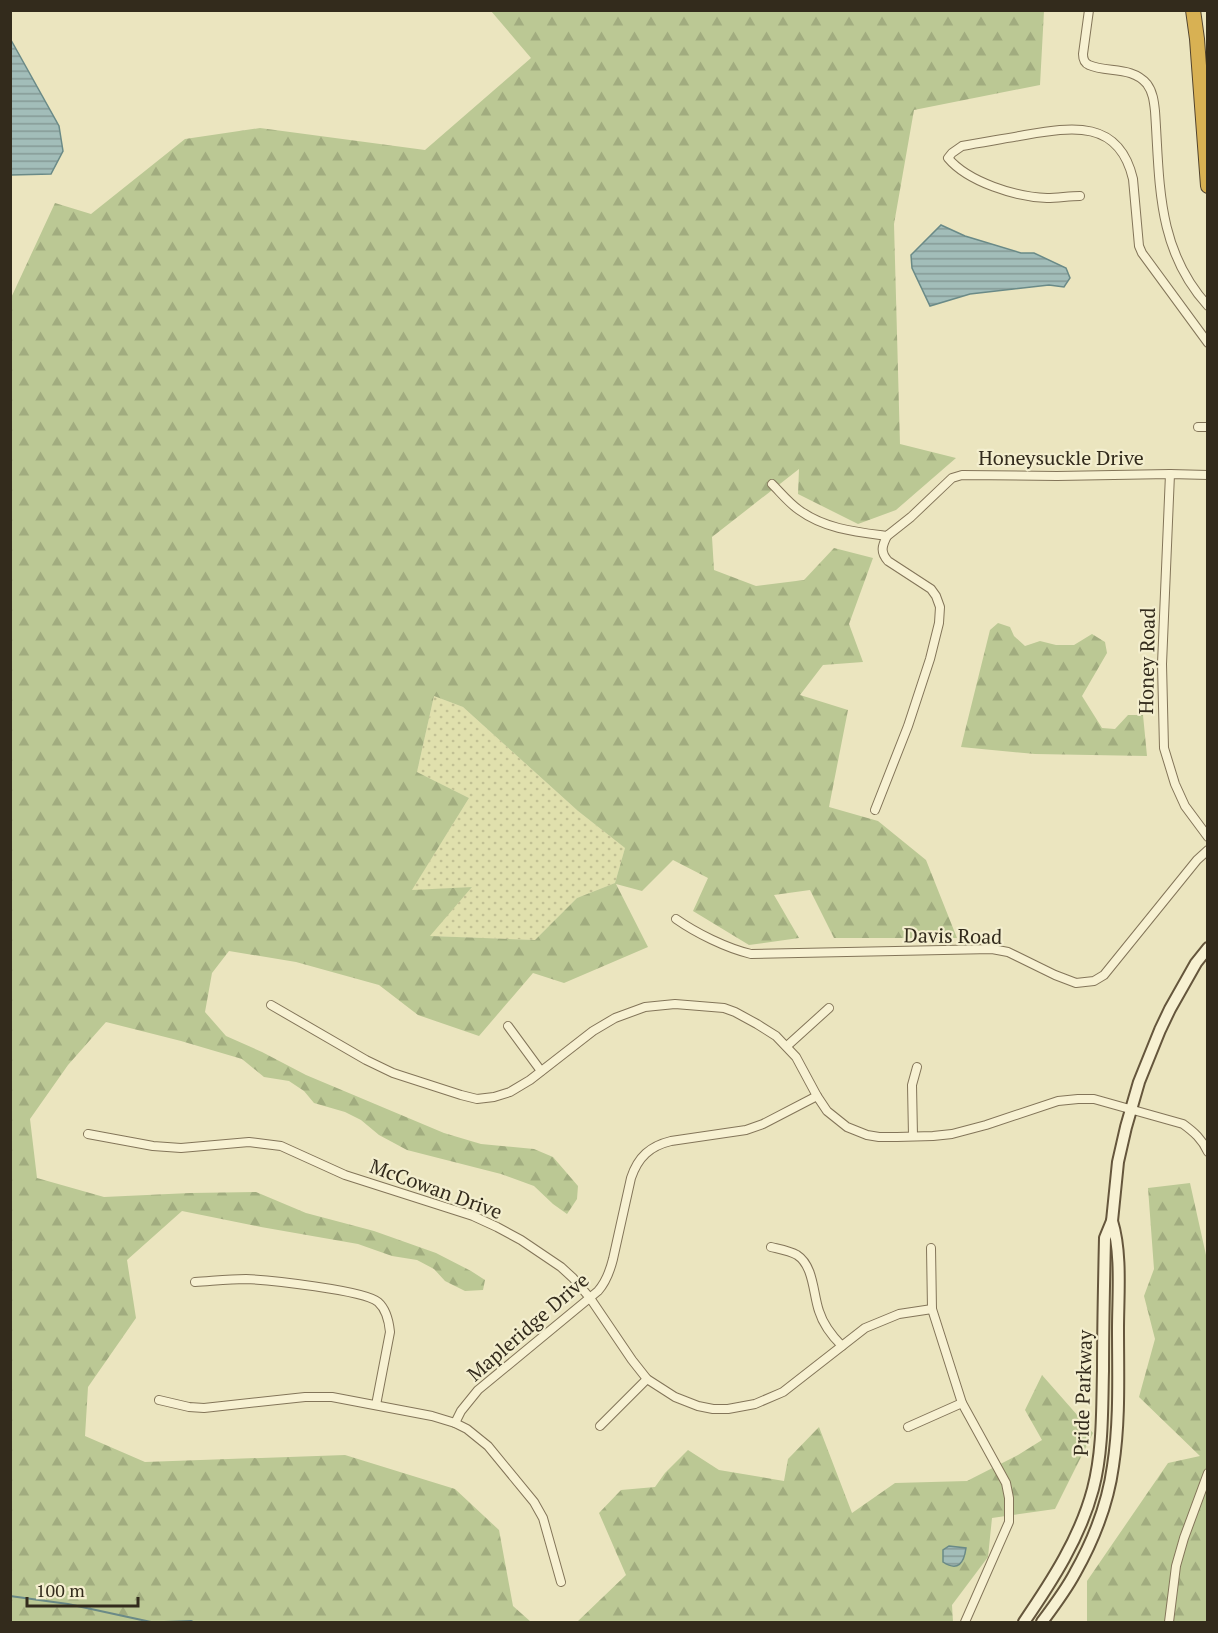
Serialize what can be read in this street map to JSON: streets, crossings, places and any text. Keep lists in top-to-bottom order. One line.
{"streets":{"main road":["Pride Parkway"],"street":["Honeysuckle Drive","Honey Road","Davis Road","McCowan Drive","Mapleridge Drive"]},"crossings":[["Honeysuckle Drive","Honey Road"],["McCowan Drive","Mapleridge Drive"]],"scale_bar":"100 m"}
